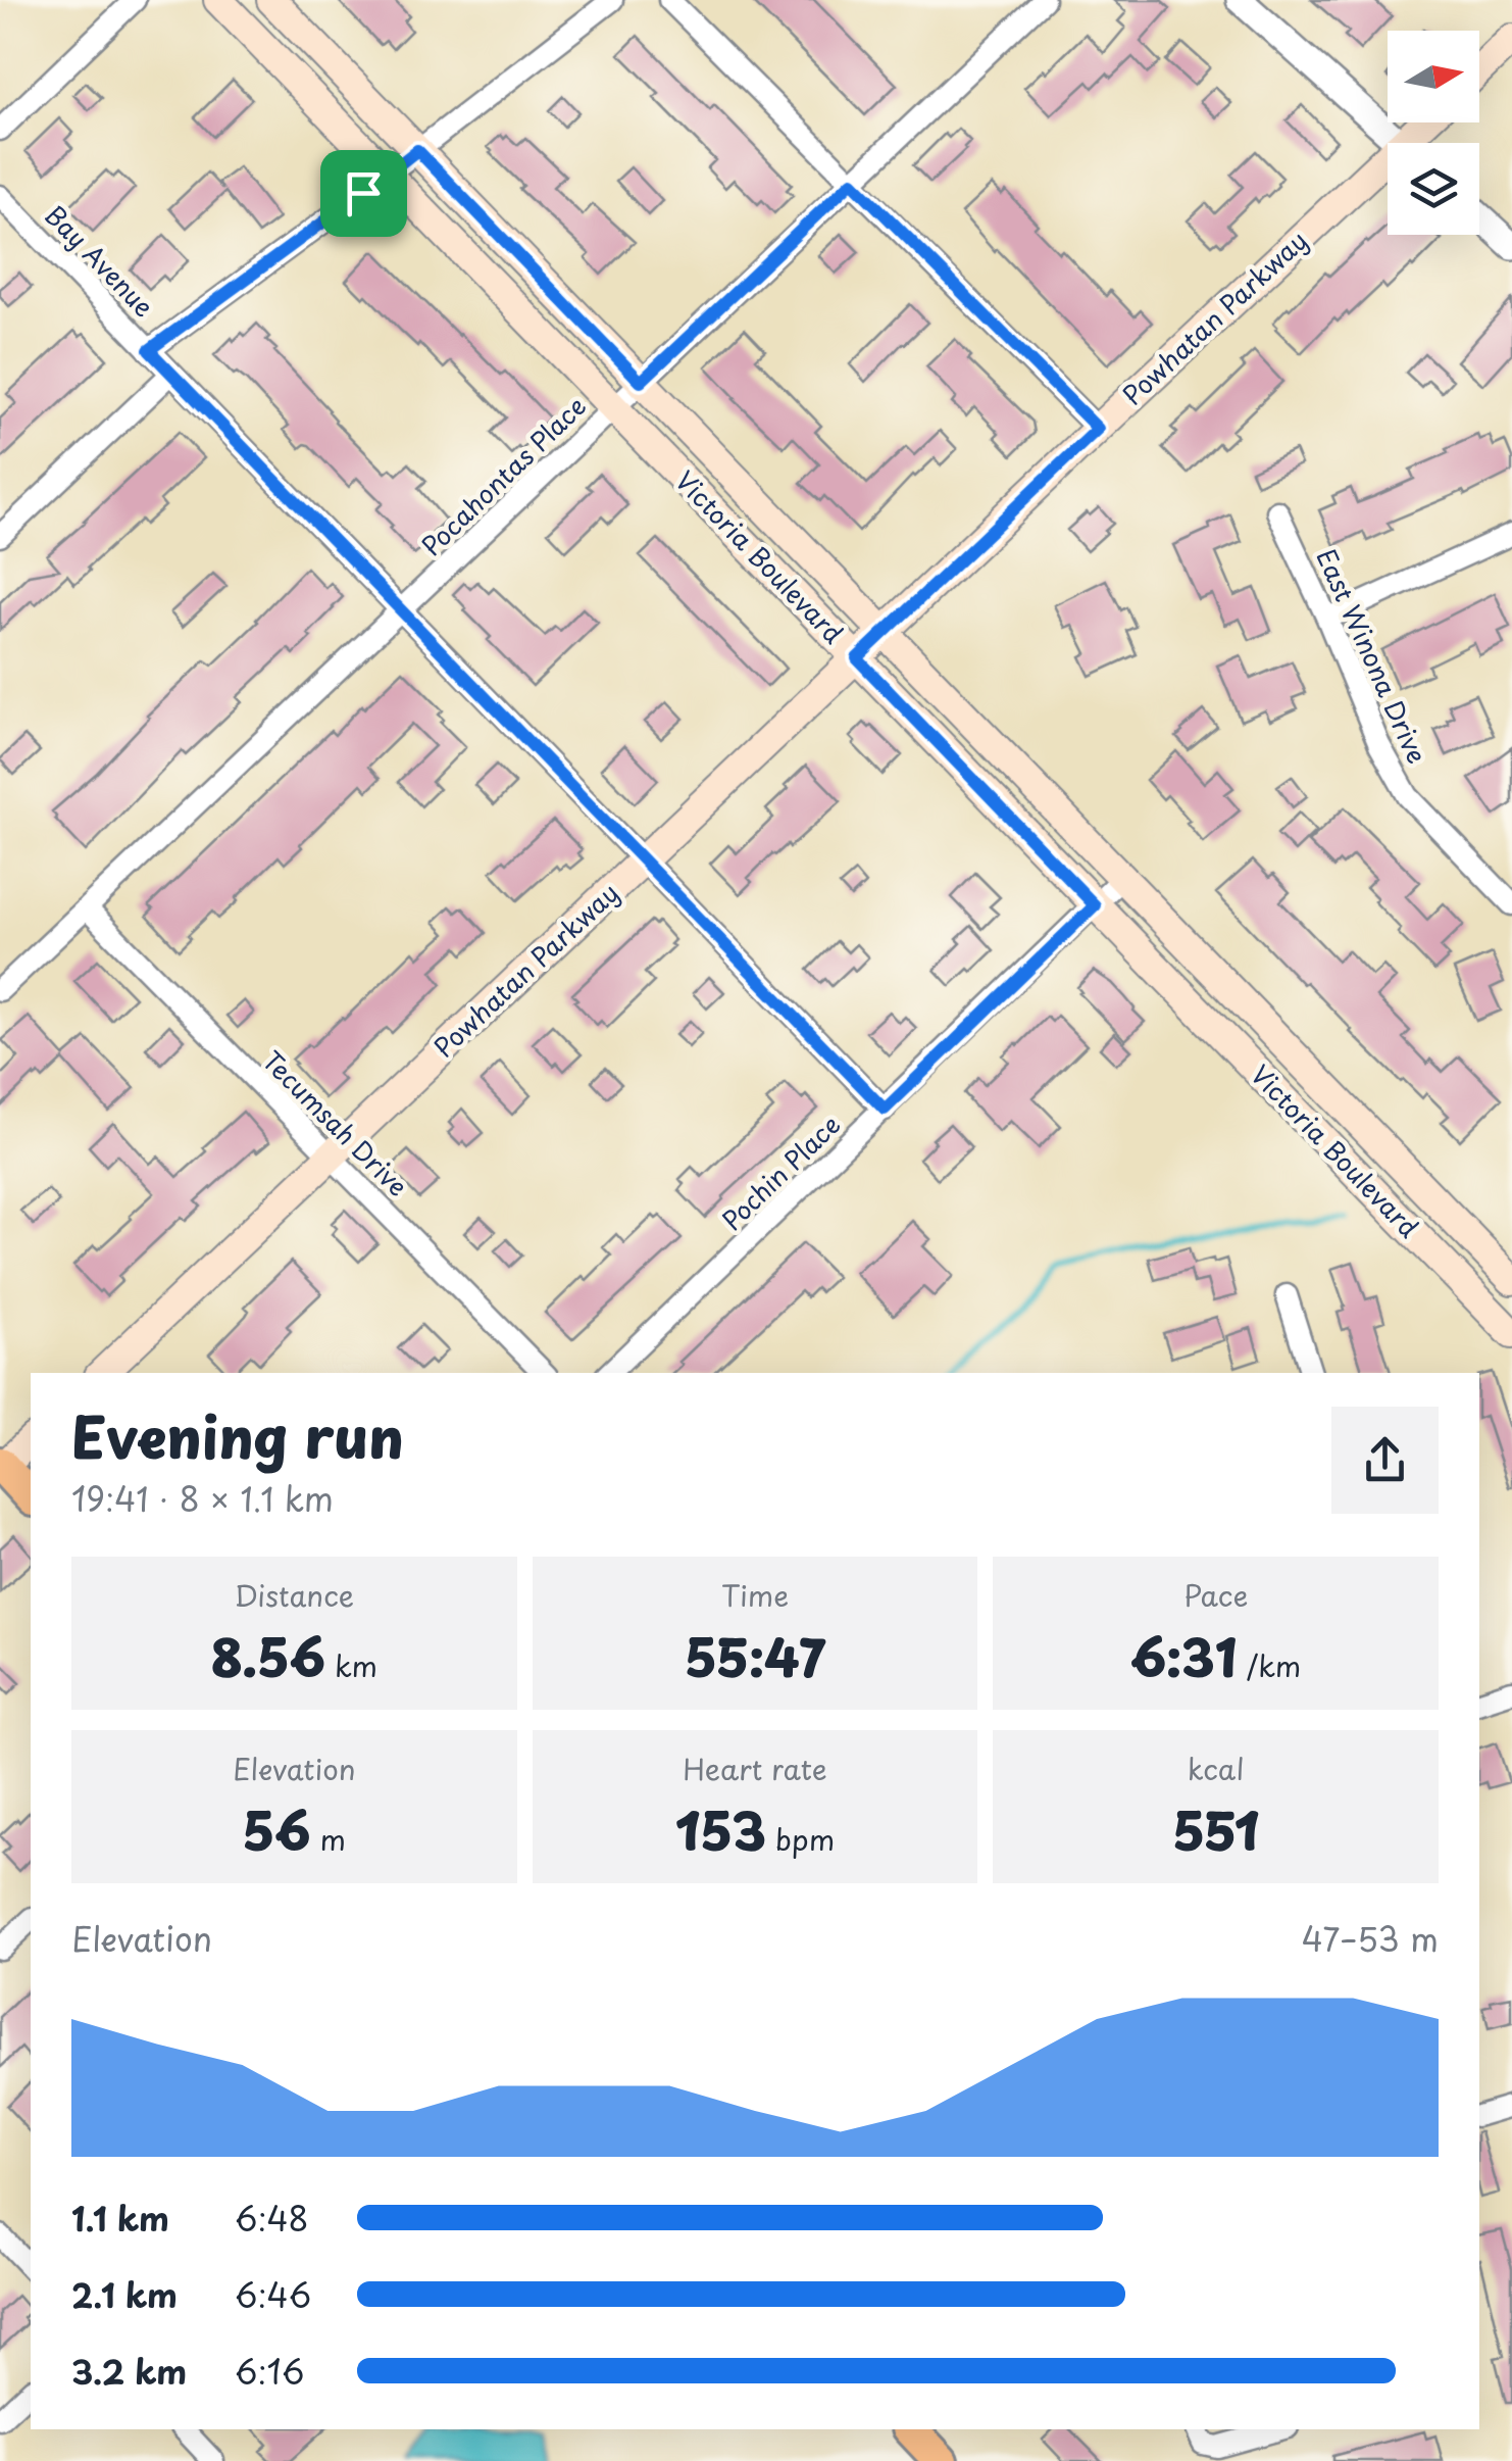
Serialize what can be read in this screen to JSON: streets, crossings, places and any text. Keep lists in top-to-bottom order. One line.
{"streets":{"main road":["Powhatan Parkway","Victoria Boulevard"],"street":["Bay Avenue","Pocahontas Place","East Winona Drive","Tecumsah Drive","Pochin Place"]},"crossings":[["Bay Avenue","Powhatan Parkway"],["Bay Avenue","Pocahontas Place"],["Bay Avenue","Pochin Place"],["Powhatan Parkway","Victoria Boulevard"],["Powhatan Parkway","Tecumsah Drive"],["Pocahontas Place","Victoria Boulevard"],["Pocahontas Place","Tecumsah Drive"],["Victoria Boulevard","Pochin Place"]],"north":"right","page":{"heading":["Evening run","19:41 · 8 × 1.1 km"],"stats":[["Distance","8.56 km"],["Time","55:47"],["Pace","6:31 /km"],["Elevation","56 m"],["Heart rate","153 bpm"],["kcal","551"]],"chart":["Elevation","47–53 m"],"list":[{"name":"1.1 km","note":"6:48"},{"name":"2.1 km","note":"6:46"},{"name":"3.2 km","note":"6:16"}]}}
